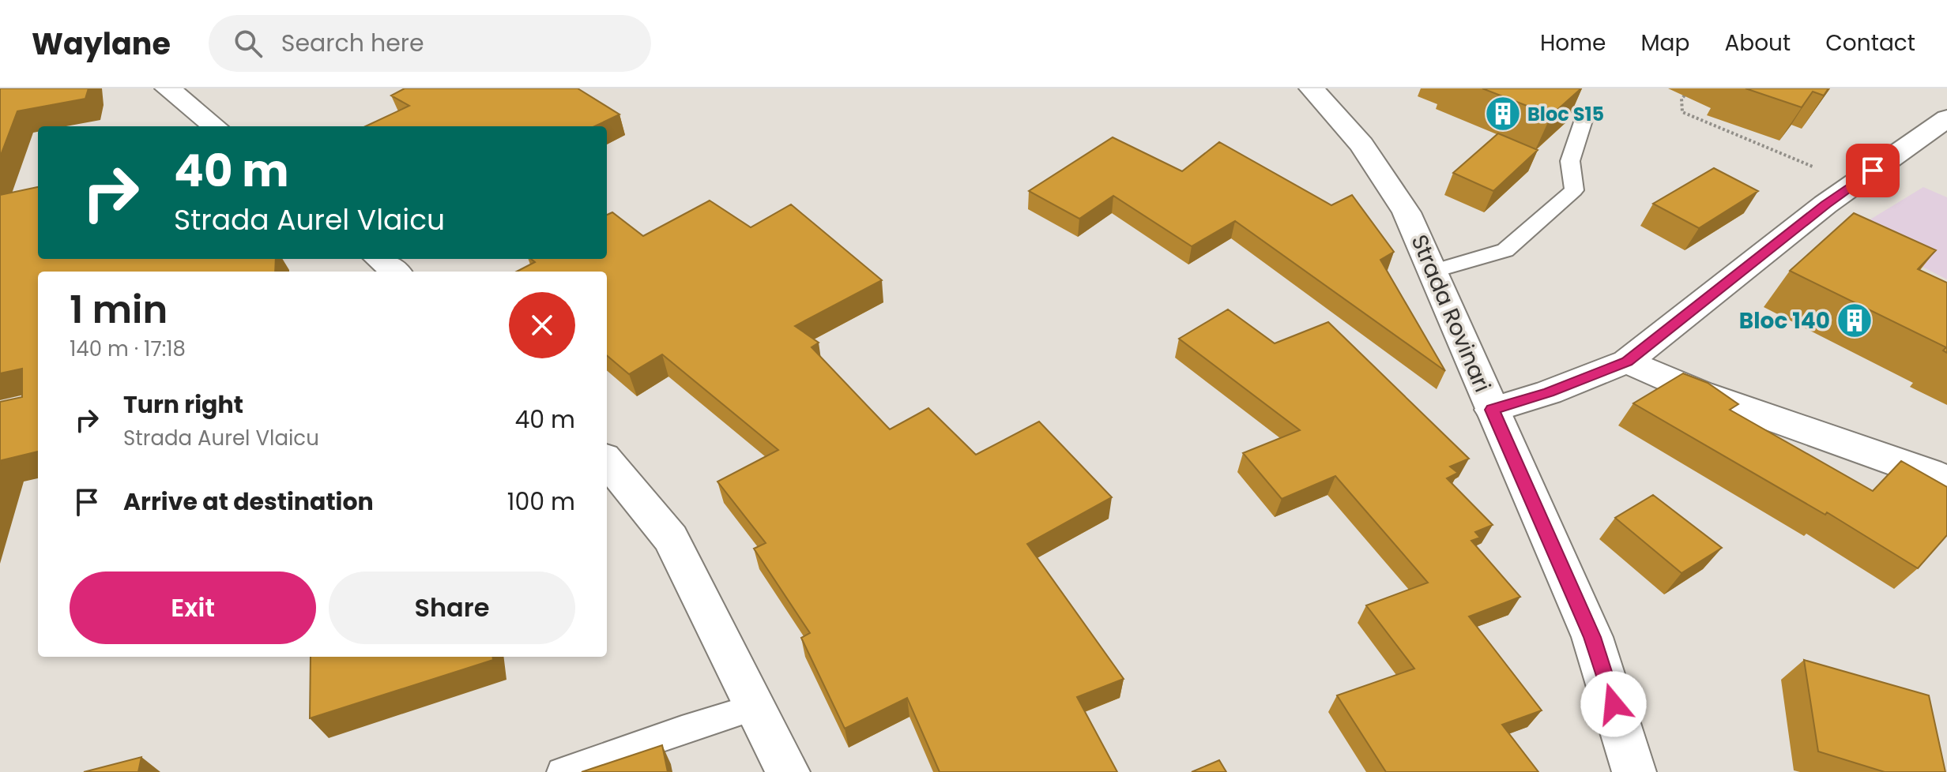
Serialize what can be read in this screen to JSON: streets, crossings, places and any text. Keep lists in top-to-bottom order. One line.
{"streets":{"street":["Strada Rovinari"]},"places":{"building":["Bloc S15","Bloc 140"]},"page":{"header":"Waylane","search":"Search here","nav":["Home","Map","About","Contact"],"turn":["40 m","Strada Aurel Vlaicu"],"heading":["1 min","140 m · 17:18"],"list":[{"name":"Turn right","note":"Strada Aurel Vlaicu","value":"40 m"},{"name":"Arrive at destination","value":"100 m"}],"buttons":["Exit","Share"]}}
